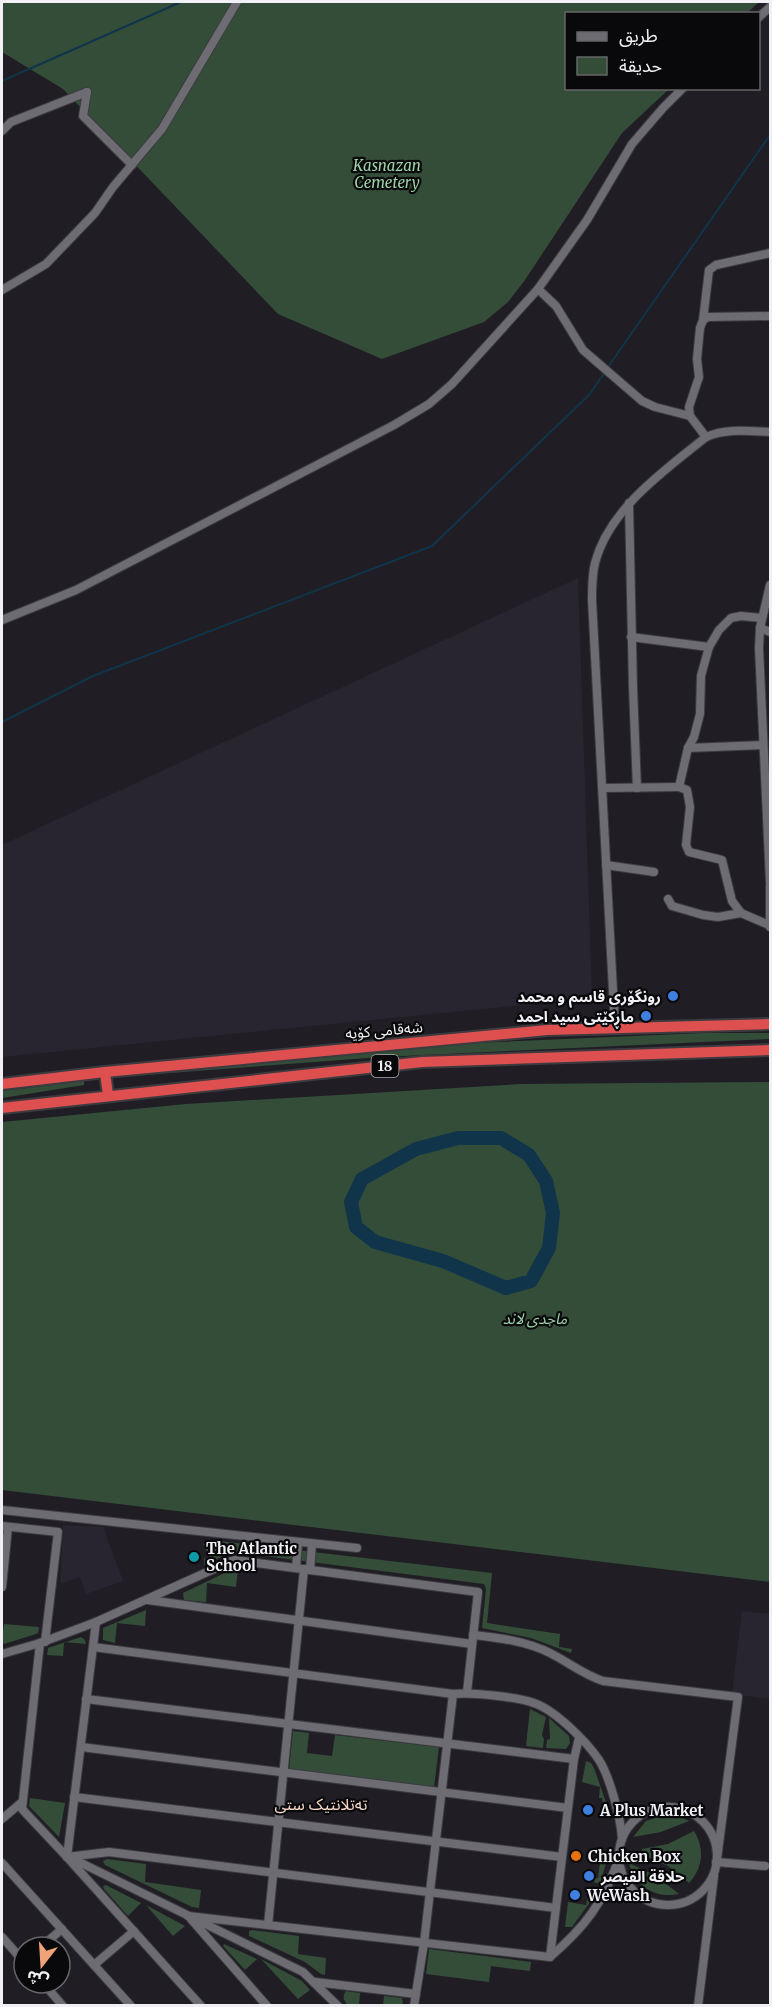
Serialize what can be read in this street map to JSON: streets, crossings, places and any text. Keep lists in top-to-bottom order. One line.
{"streets":{"highway":["شەقامی کۆیە","18"]},"districts":["تەتلانتیک ستی"],"parks":["Kasnazan Cemetery","ماجدی لاند"],"places":["رونگۆری قاسم و محمد","ماڕکێتی سید احمد","The Atlantic School","A Plus Market","Chicken Box","حلاقة القيصر","WeWash"],"legend":["طريق","حديقة"],"north":"bottom"}
